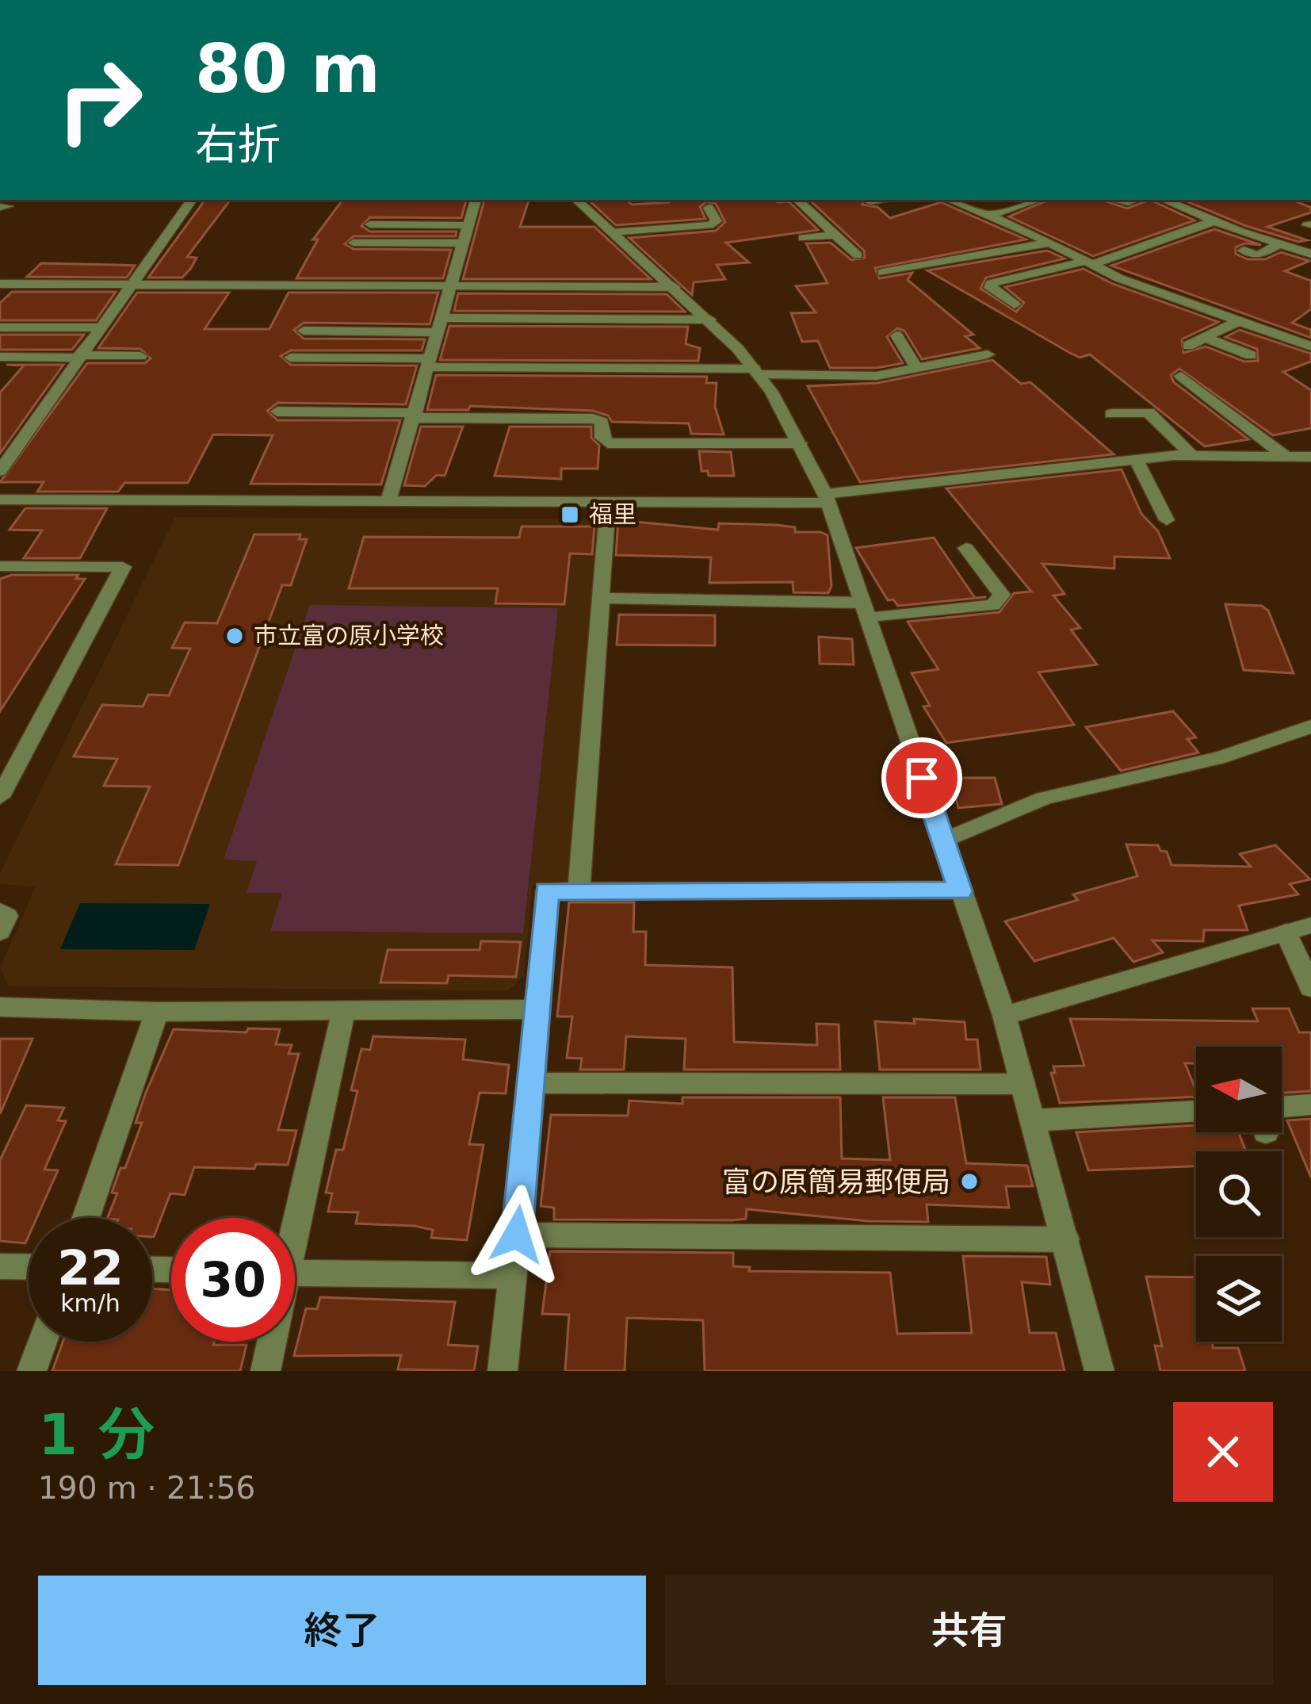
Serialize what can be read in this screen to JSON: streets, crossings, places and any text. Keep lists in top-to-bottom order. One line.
{"places":{"transit":["福里"],"other":["市立富の原小学校","富の原簡易郵便局"]},"north":"left","page":{"turn":["80 m","右折"],"speed":"22 km/h","limit":"30","heading":["1 分","190 m · 21:56"],"buttons":["終了","共有"]}}
